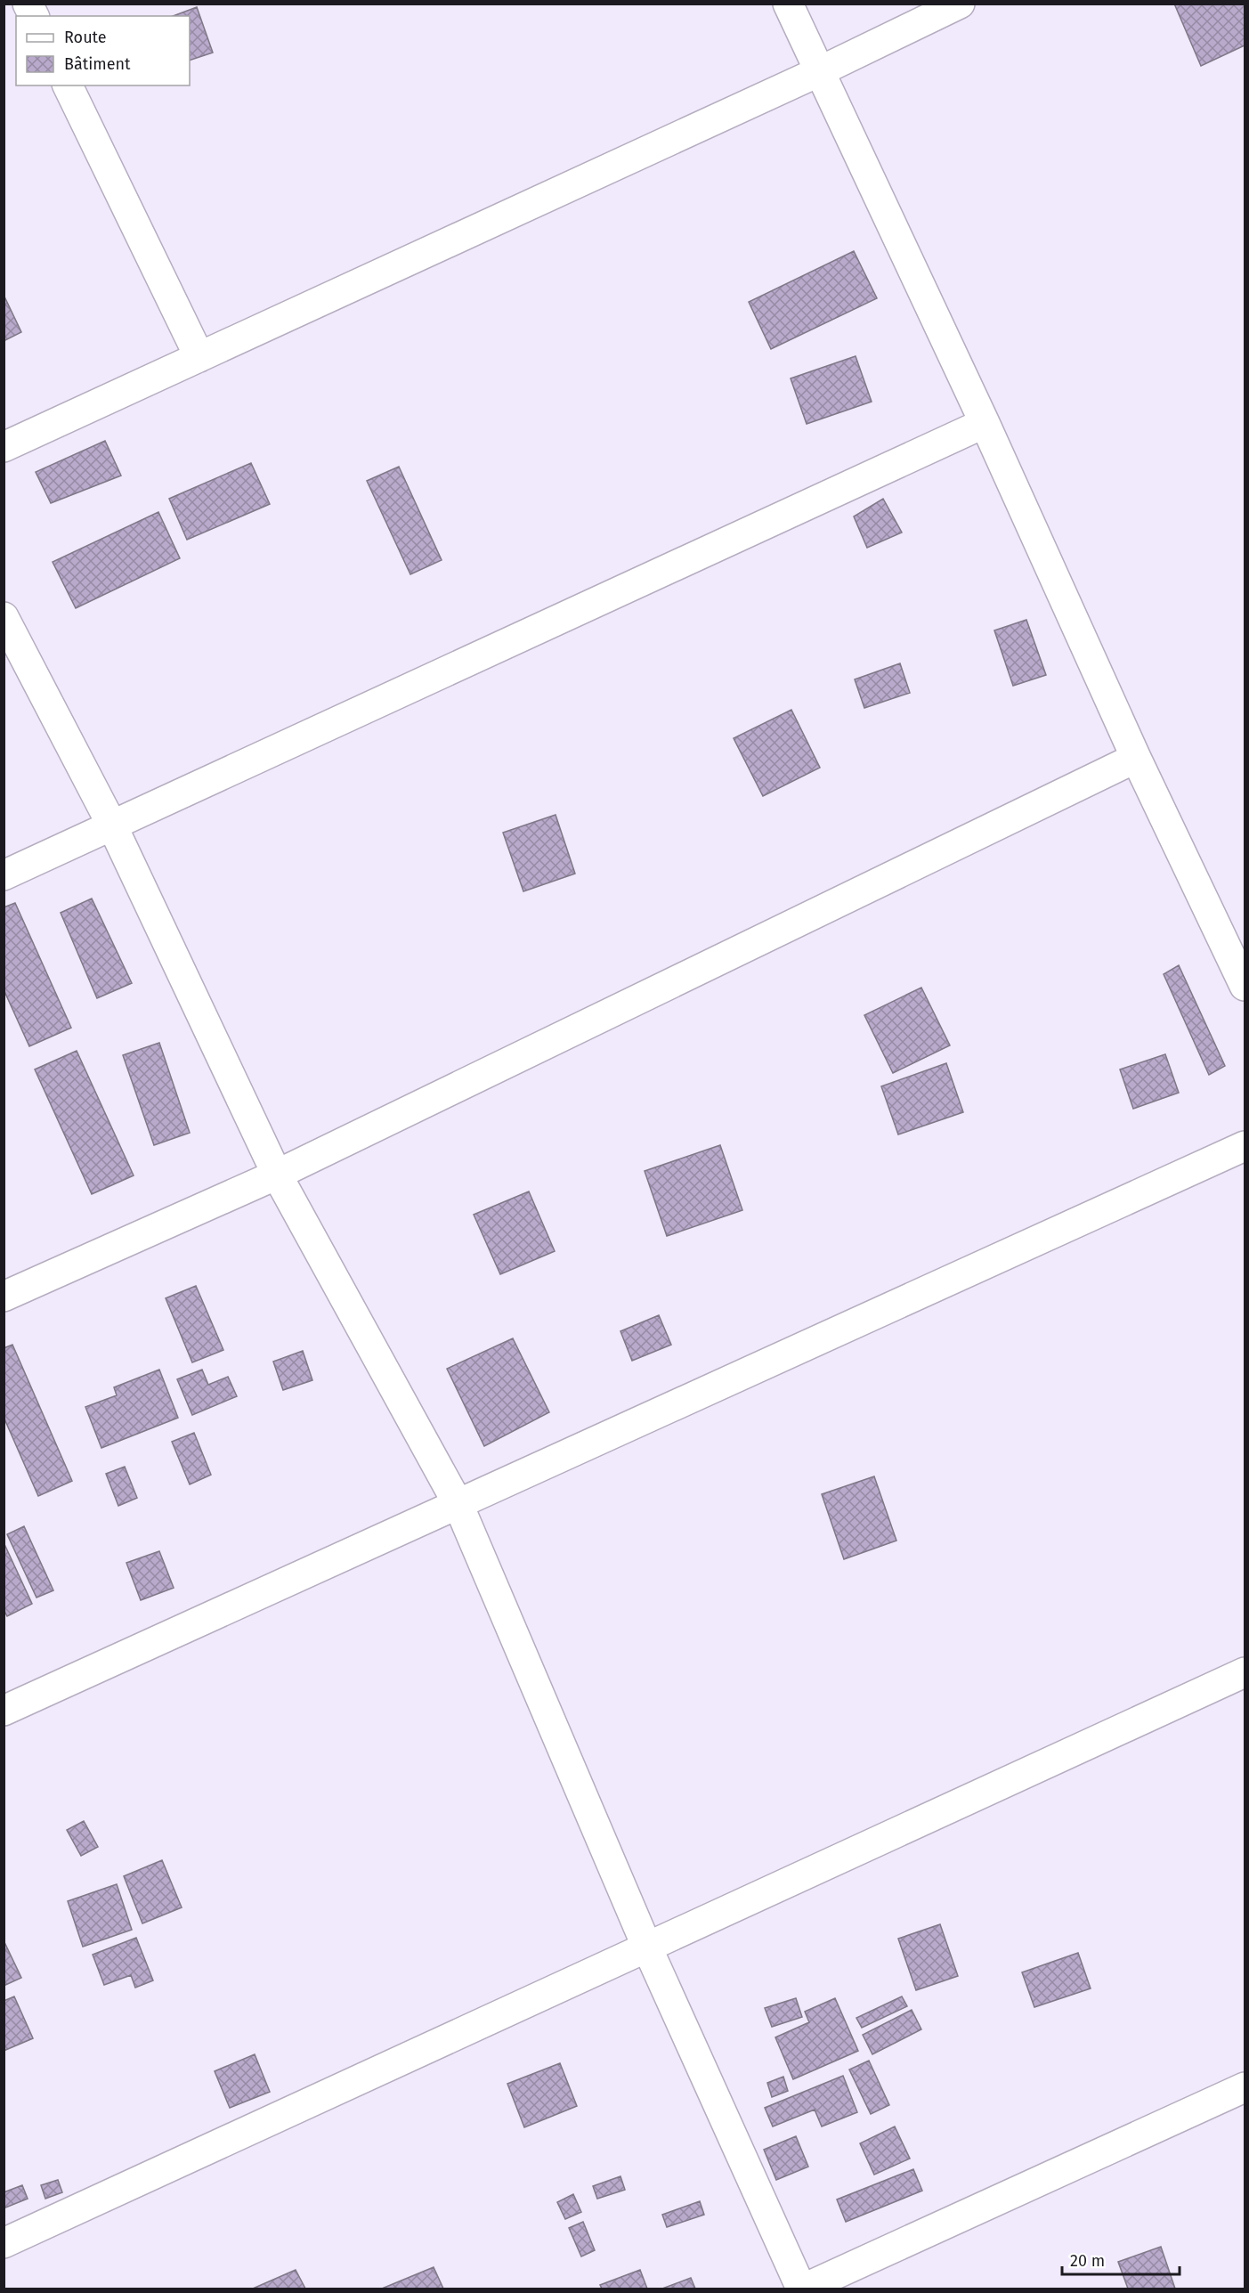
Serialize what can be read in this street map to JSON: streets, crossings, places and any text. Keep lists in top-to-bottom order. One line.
{"legend":["Route","Bâtiment"],"scale_bar":"20 m"}
